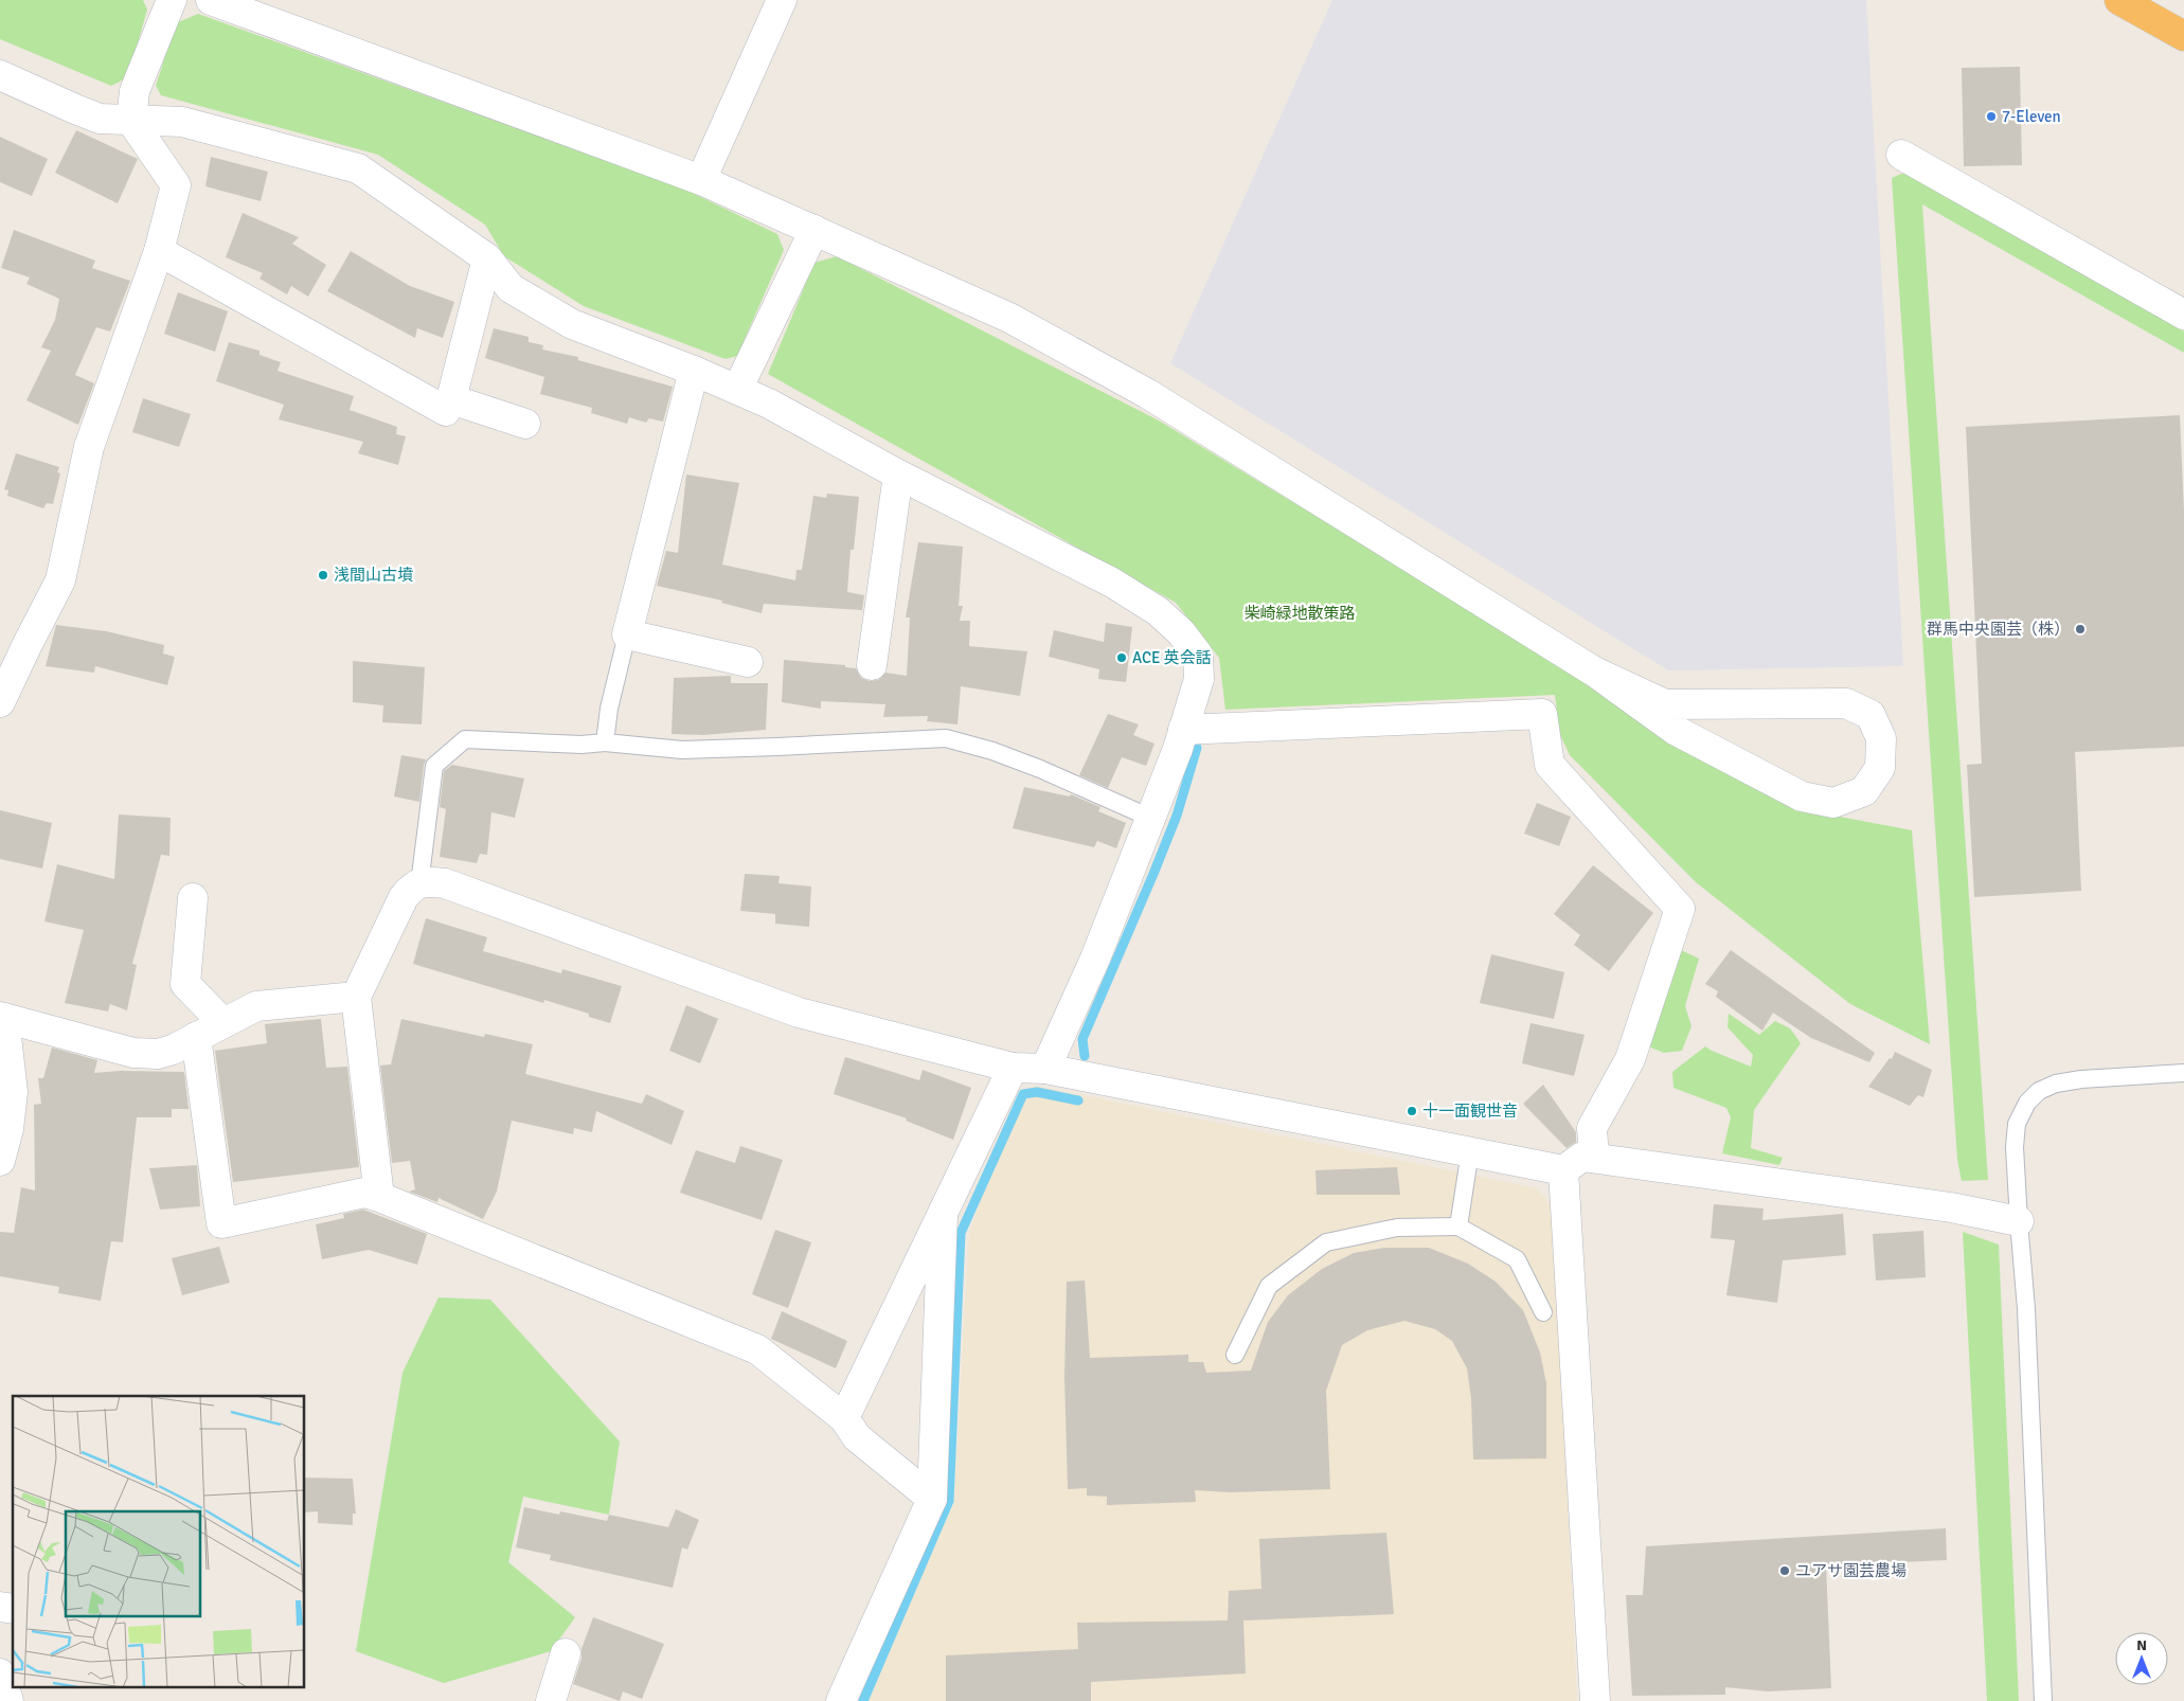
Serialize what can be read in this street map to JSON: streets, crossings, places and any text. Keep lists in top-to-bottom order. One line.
{"parks":["柴崎緑地散策路"],"places":["7-Eleven","浅間山古墳","群馬中央園芸（株）","ACE 英会話","十一面観世音","ユアサ園芸農場"],"north":"top"}
